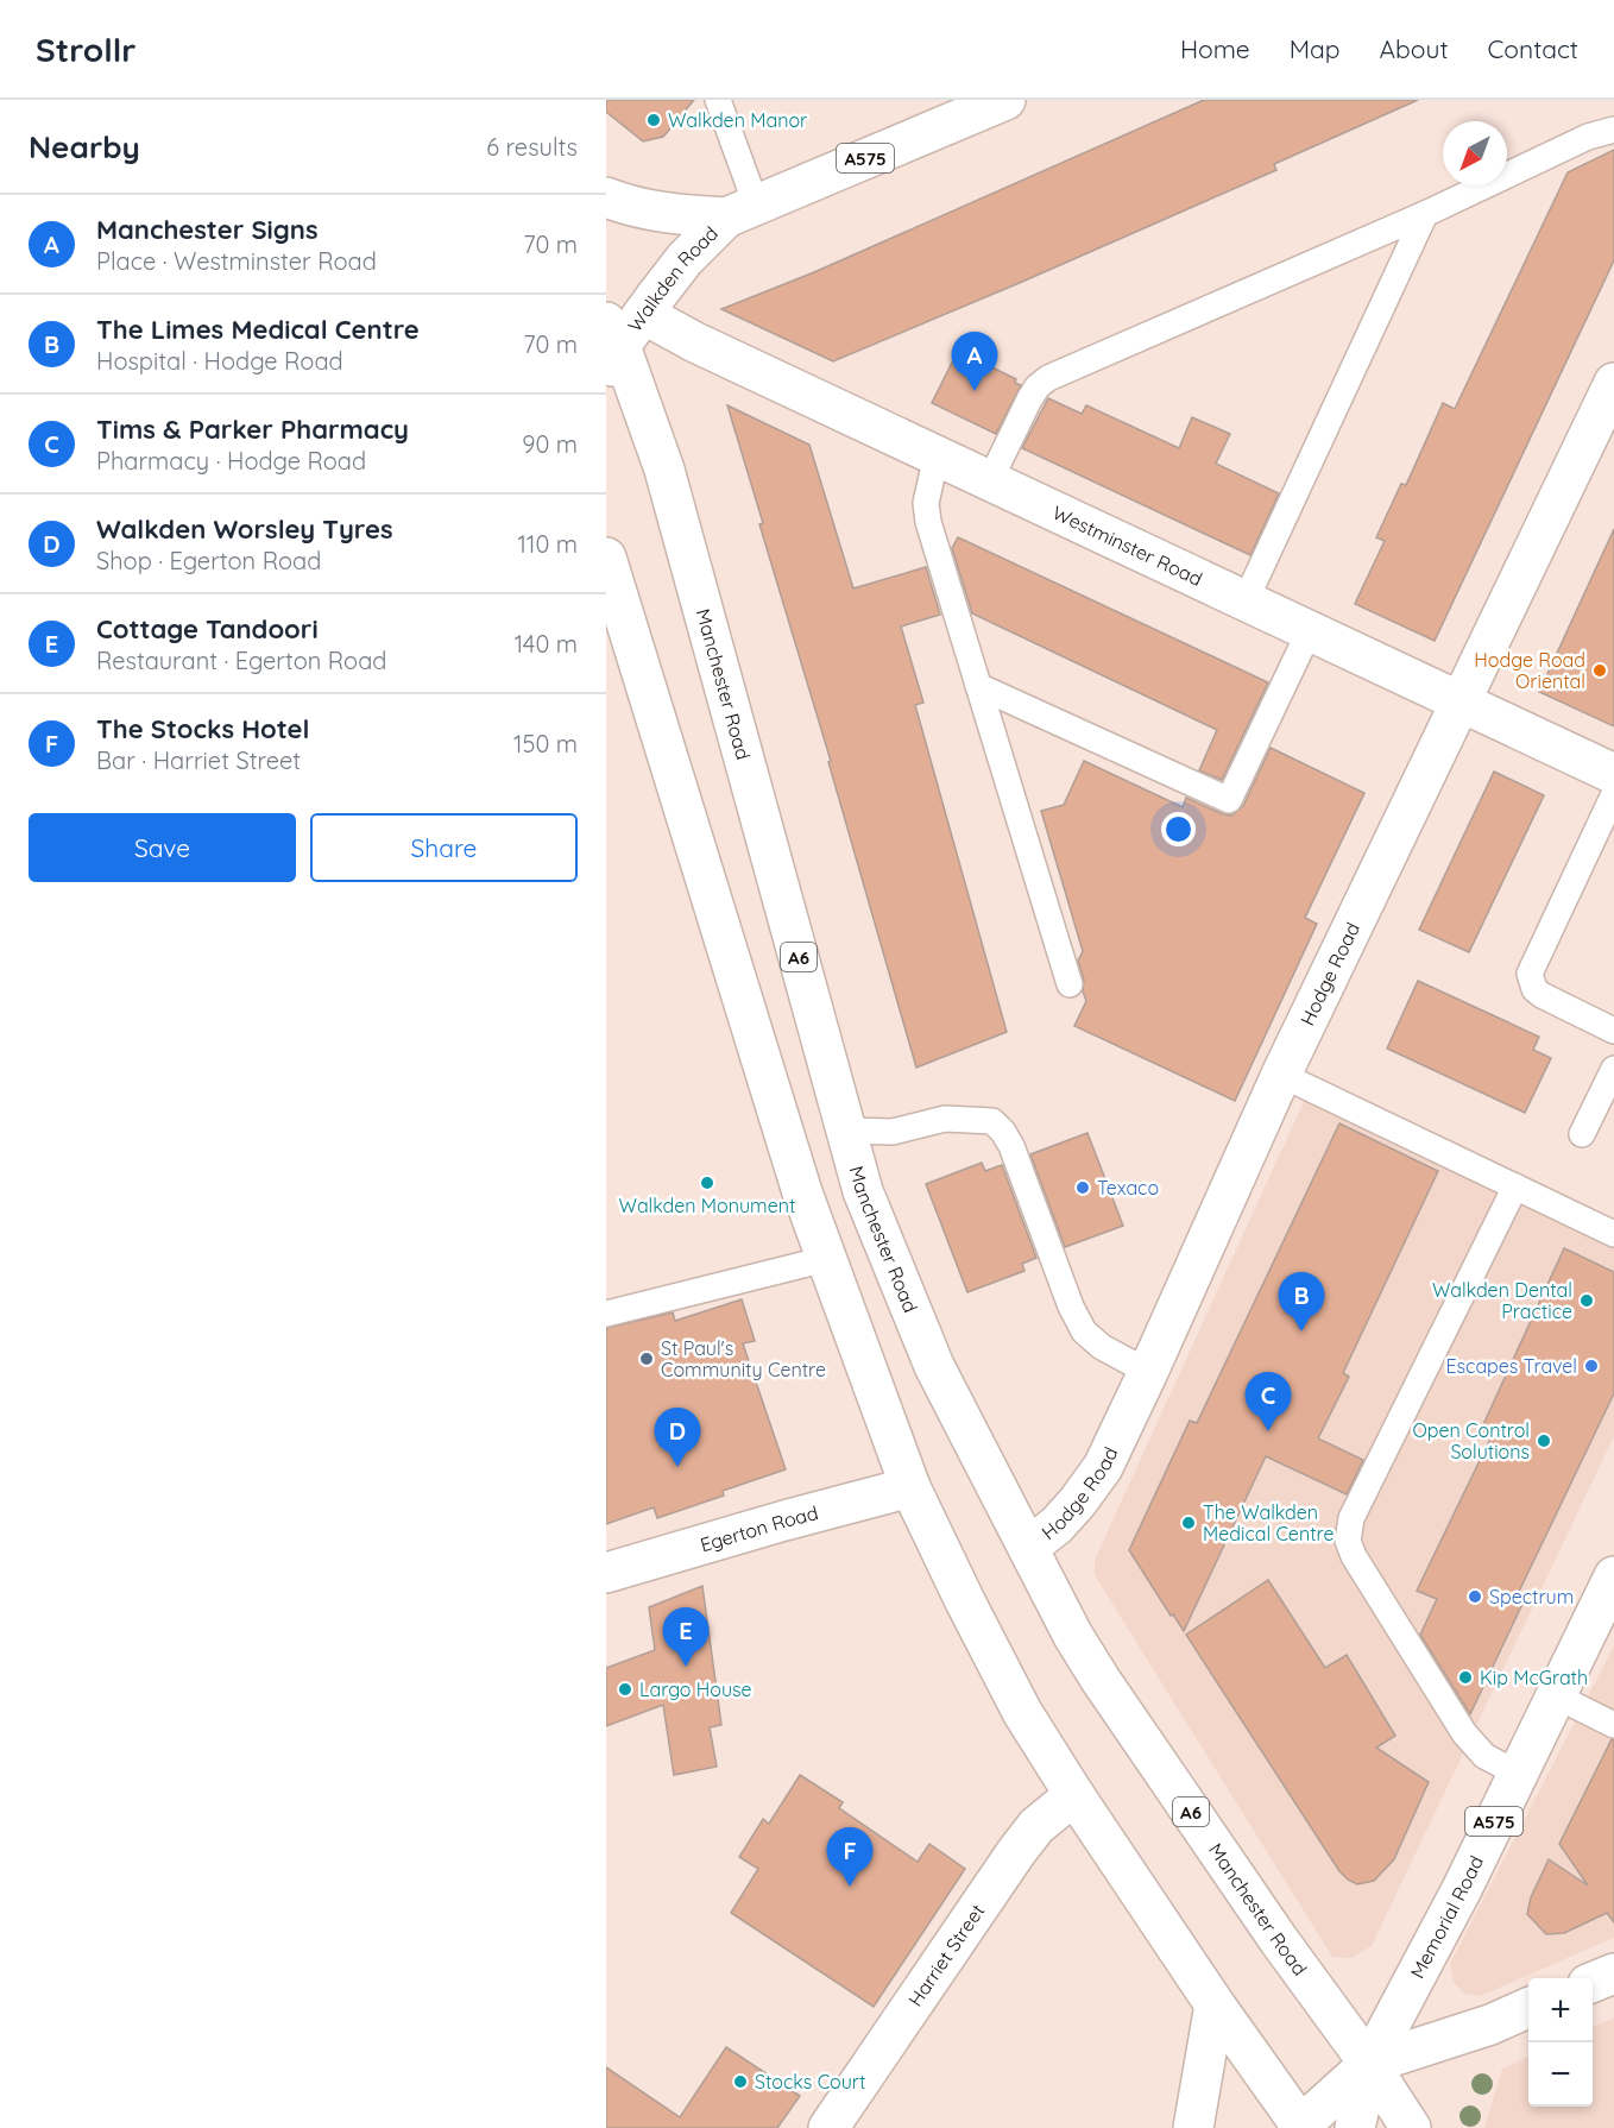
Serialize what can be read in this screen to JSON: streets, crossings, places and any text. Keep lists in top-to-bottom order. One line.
{"streets":{"main road":["A575","Walkden Road","Westminster Road","Manchester Road","A6","Hodge Road","Egerton Road","Memorial Road","Harriet Street"]},"crossings":[["A575","Manchester Road"],["A575","A6"],["A575","Memorial Road"],["Walkden Road","Westminster Road"],["Walkden Road","Manchester Road"],["Westminster Road","Manchester Road"],["Westminster Road","Hodge Road"],["Manchester Road","A6"],["Manchester Road","Hodge Road"],["Manchester Road","Memorial Road"],["A6","Memorial Road"]],"places":["Walkden Manor","Hodge Road Oriental","Walkden Monument","Texaco","Walkden Dental Practice","St Paul's Community Centre","Escapes Travel","Open Control Solutions","The Walkden Medical Centre","Spectrum","Kip McGrath","Largo House","Stocks Court"],"north":"bottom left","page":{"header":"Strollr","nav":["Home","Map","About","Contact"],"heading":["Nearby","6 results"],"list":[{"mark":"A","name":"Manchester Signs","note":"Place · Westminster Road","value":"70 m"},{"mark":"B","name":"The Limes Medical Centre","note":"Hospital · Hodge Road","value":"70 m"},{"mark":"C","name":"Tims & Parker Pharmacy","note":"Pharmacy · Hodge Road","value":"90 m"},{"mark":"D","name":"Walkden Worsley Tyres","note":"Shop · Egerton Road","value":"110 m"},{"mark":"E","name":"Cottage Tandoori","note":"Restaurant · Egerton Road","value":"140 m"},{"mark":"F","name":"The Stocks Hotel","note":"Bar · Harriet Street","value":"150 m"}],"pins":["A","B","C","D","E","F"],"buttons":["Save","Share"],"map_buttons":["+","−"]}}
